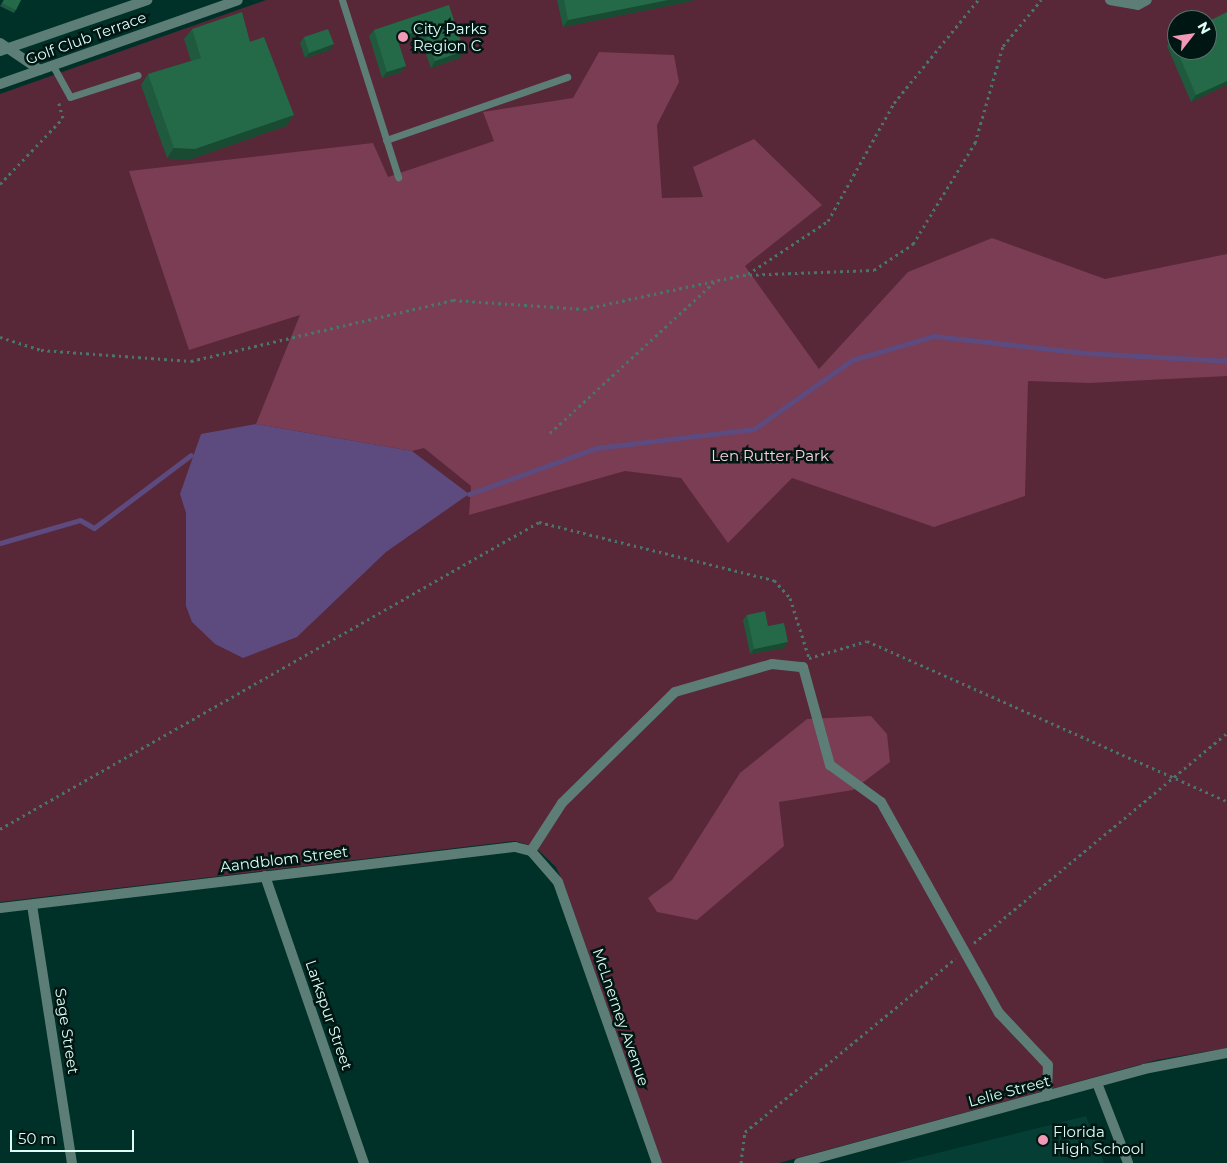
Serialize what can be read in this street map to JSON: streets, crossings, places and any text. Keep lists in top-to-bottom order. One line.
{"streets":{"street":["Golf Club Terrace","Aandblom Street","Larkspur Street","McLnerney Avenue","Sage Street","Lelie Street"]},"crossings":[["Aandblom Street","Larkspur Street"],["Aandblom Street","McLnerney Avenue"],["Aandblom Street","Sage Street"]],"parks":["Len Rutter Park"],"places":["City Parks Region C","Florida High School"],"scale_bar":"50 m","north":"top right"}
